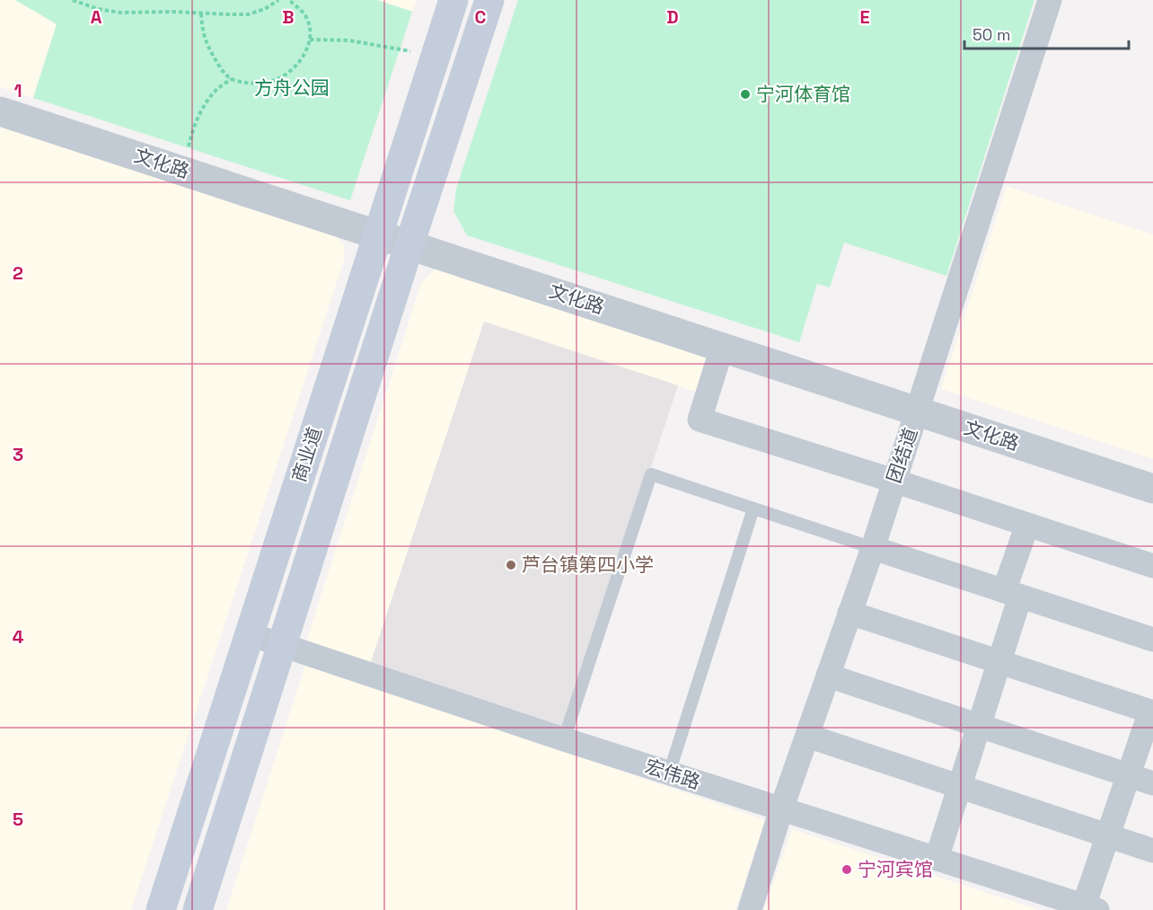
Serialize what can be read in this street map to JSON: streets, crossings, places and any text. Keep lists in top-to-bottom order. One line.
{"streets":{"main road":["商业道"],"street":["文化路","团结道","宏伟路"]},"crossings":[["文化路","商业道"],["文化路","团结道"],["商业道","宏伟路"],["团结道","宏伟路"]],"parks":["方舟公园"],"places":["宁河体育馆","芦台镇第四小学","宁河宾馆"],"scale_bar":"50 m","grid":{"columns":["A","B","C","D","E"],"rows":["1","2","3","4","5"]}}
